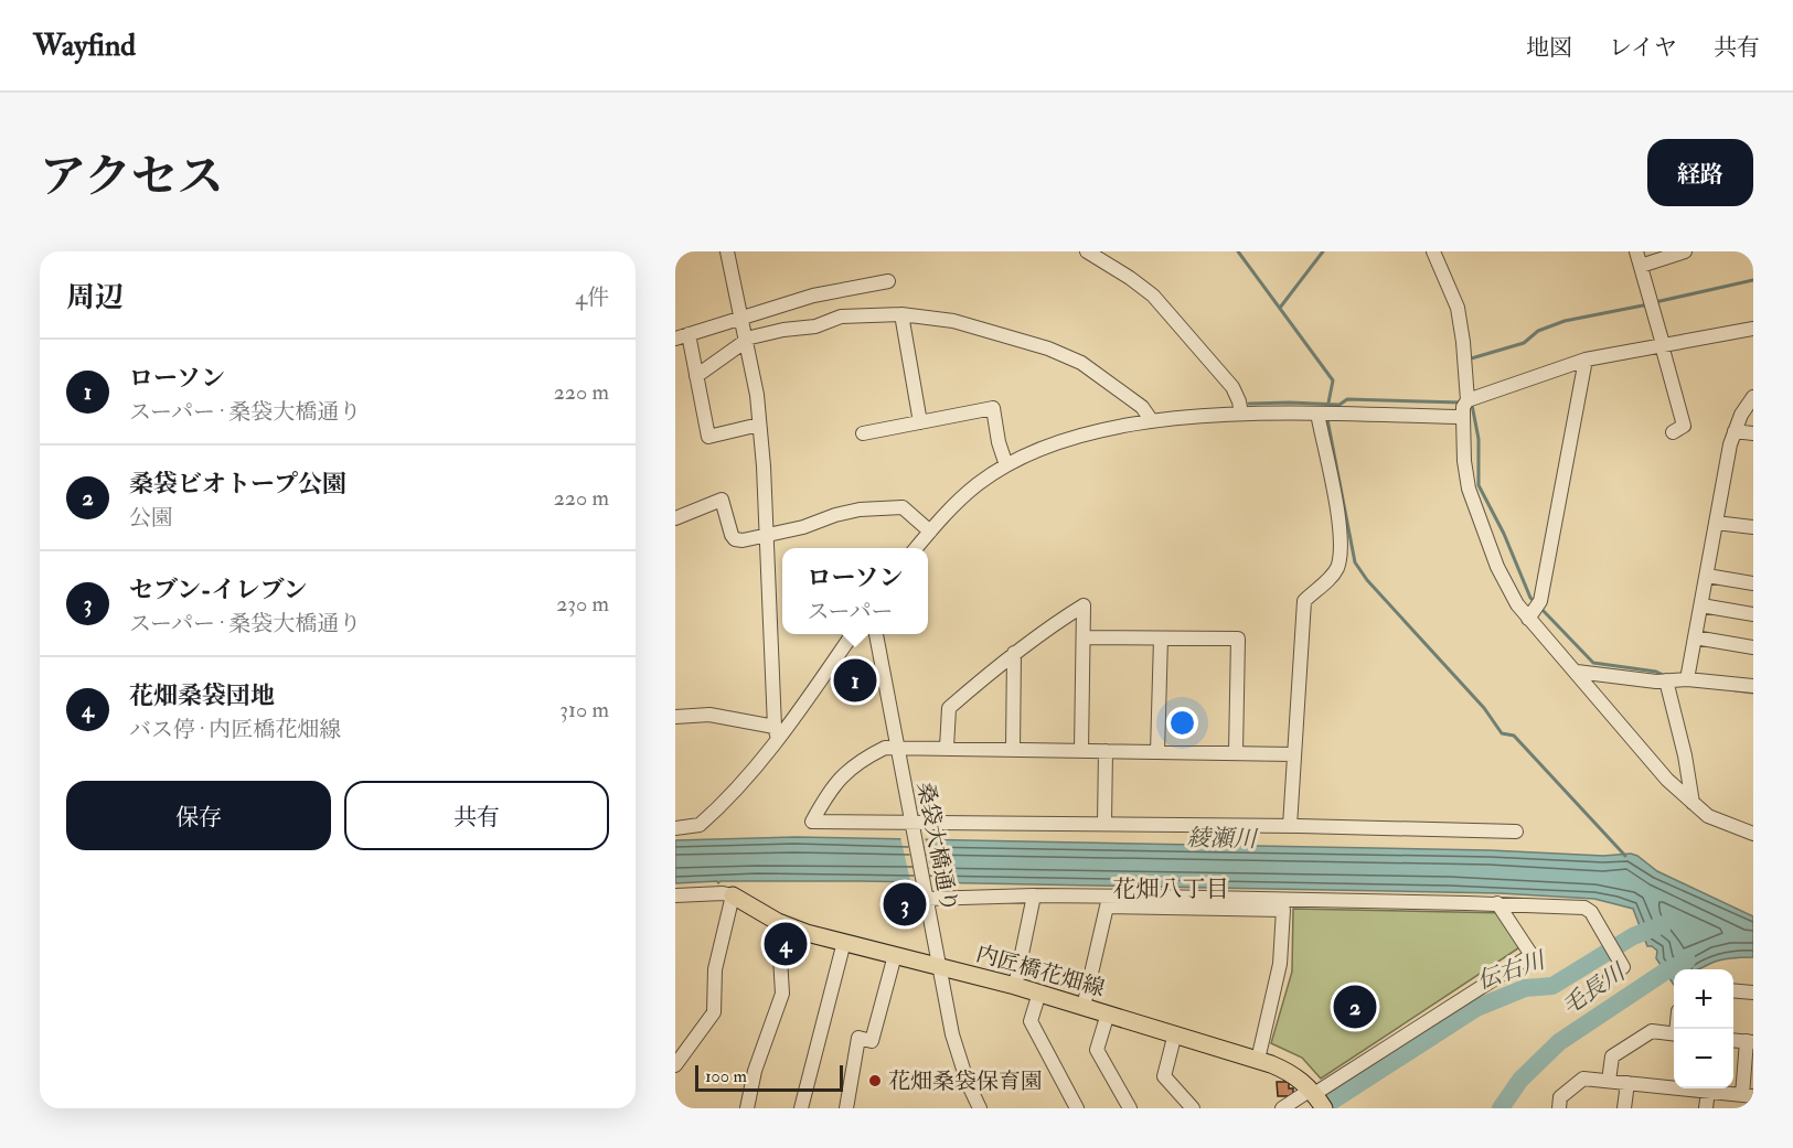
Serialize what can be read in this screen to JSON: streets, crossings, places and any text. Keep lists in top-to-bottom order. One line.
{"streets":{"main road":["内匠橋花畑線"],"street":["桑袋大橋通り"]},"crossings":[["桑袋大橋通り","内匠橋花畑線"]],"districts":["花畑八丁目"],"water":["綾瀬川","伝右川","毛長川"],"places":["花畑桑袋保育園"],"scale_bar":"100 m","page":{"header":"Wayfind","nav":["地図","レイヤ","共有"],"title":"アクセス","buttons":["経路",["保存","共有"]],"heading":["周辺","4件"],"list":[{"mark":"1","name":"ローソン","note":"スーパー · 桑袋大橋通り","value":"220 m"},{"mark":"2","name":"桑袋ビオトープ公園","note":"公園","value":"220 m"},{"mark":"3","name":"セブン-イレブン","note":"スーパー · 桑袋大橋通り","value":"230 m"},{"mark":"4","name":"花畑桑袋団地","note":"バス停 · 内匠橋花畑線","value":"310 m"}],"popup":["ローソン","スーパー"],"pins":["1","3","4","2"],"map_buttons":["+","−"],"scale":"100 m"}}
